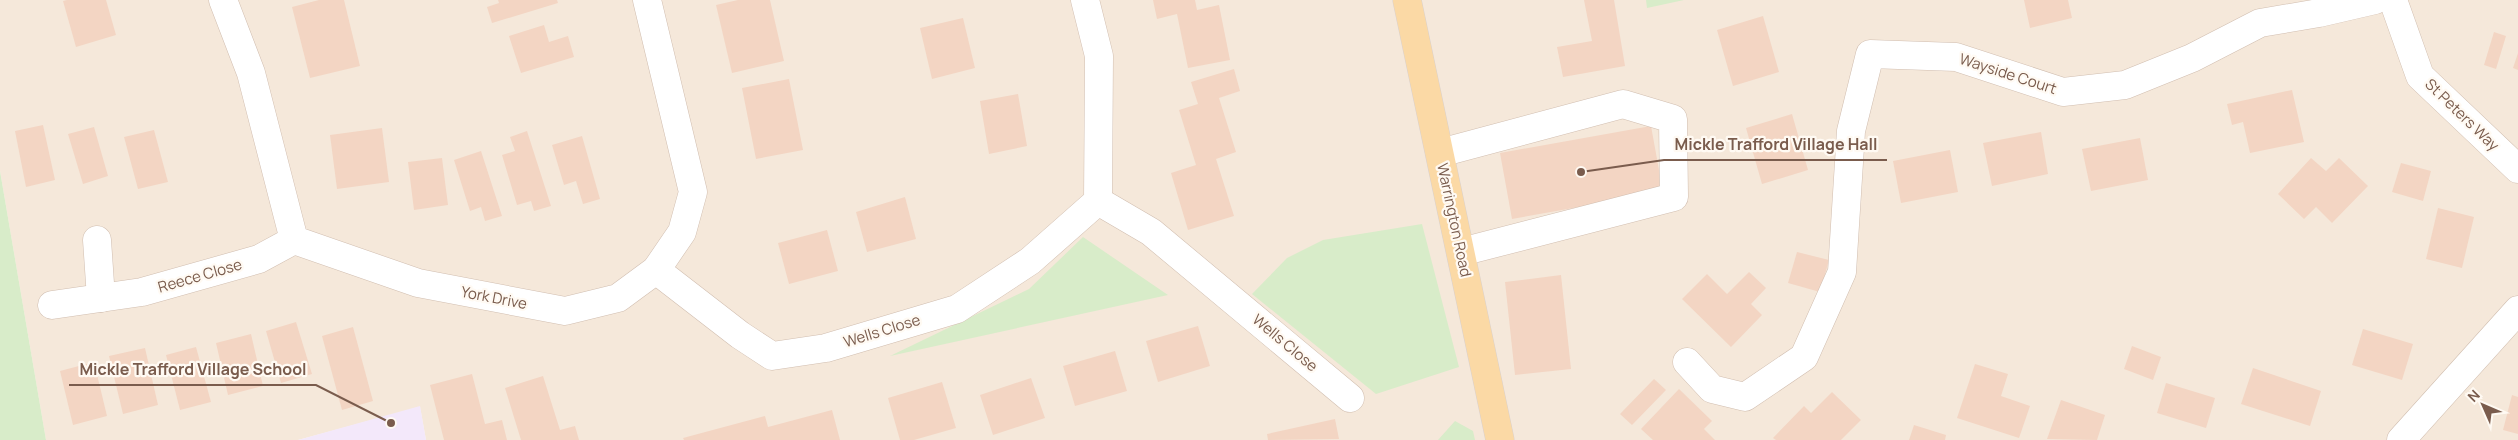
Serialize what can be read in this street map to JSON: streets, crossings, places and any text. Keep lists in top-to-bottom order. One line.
{"streets":{"main road":["Warrington Road"],"street":["Wayside Court","St Peters Way","Reece Close","York Drive","Wells Close"]},"crossings":[["Reece Close","York Drive"],["York Drive","Wells Close"]],"places":["Mickle Trafford Village Hall","Mickle Trafford Village School"],"north":"top left"}
